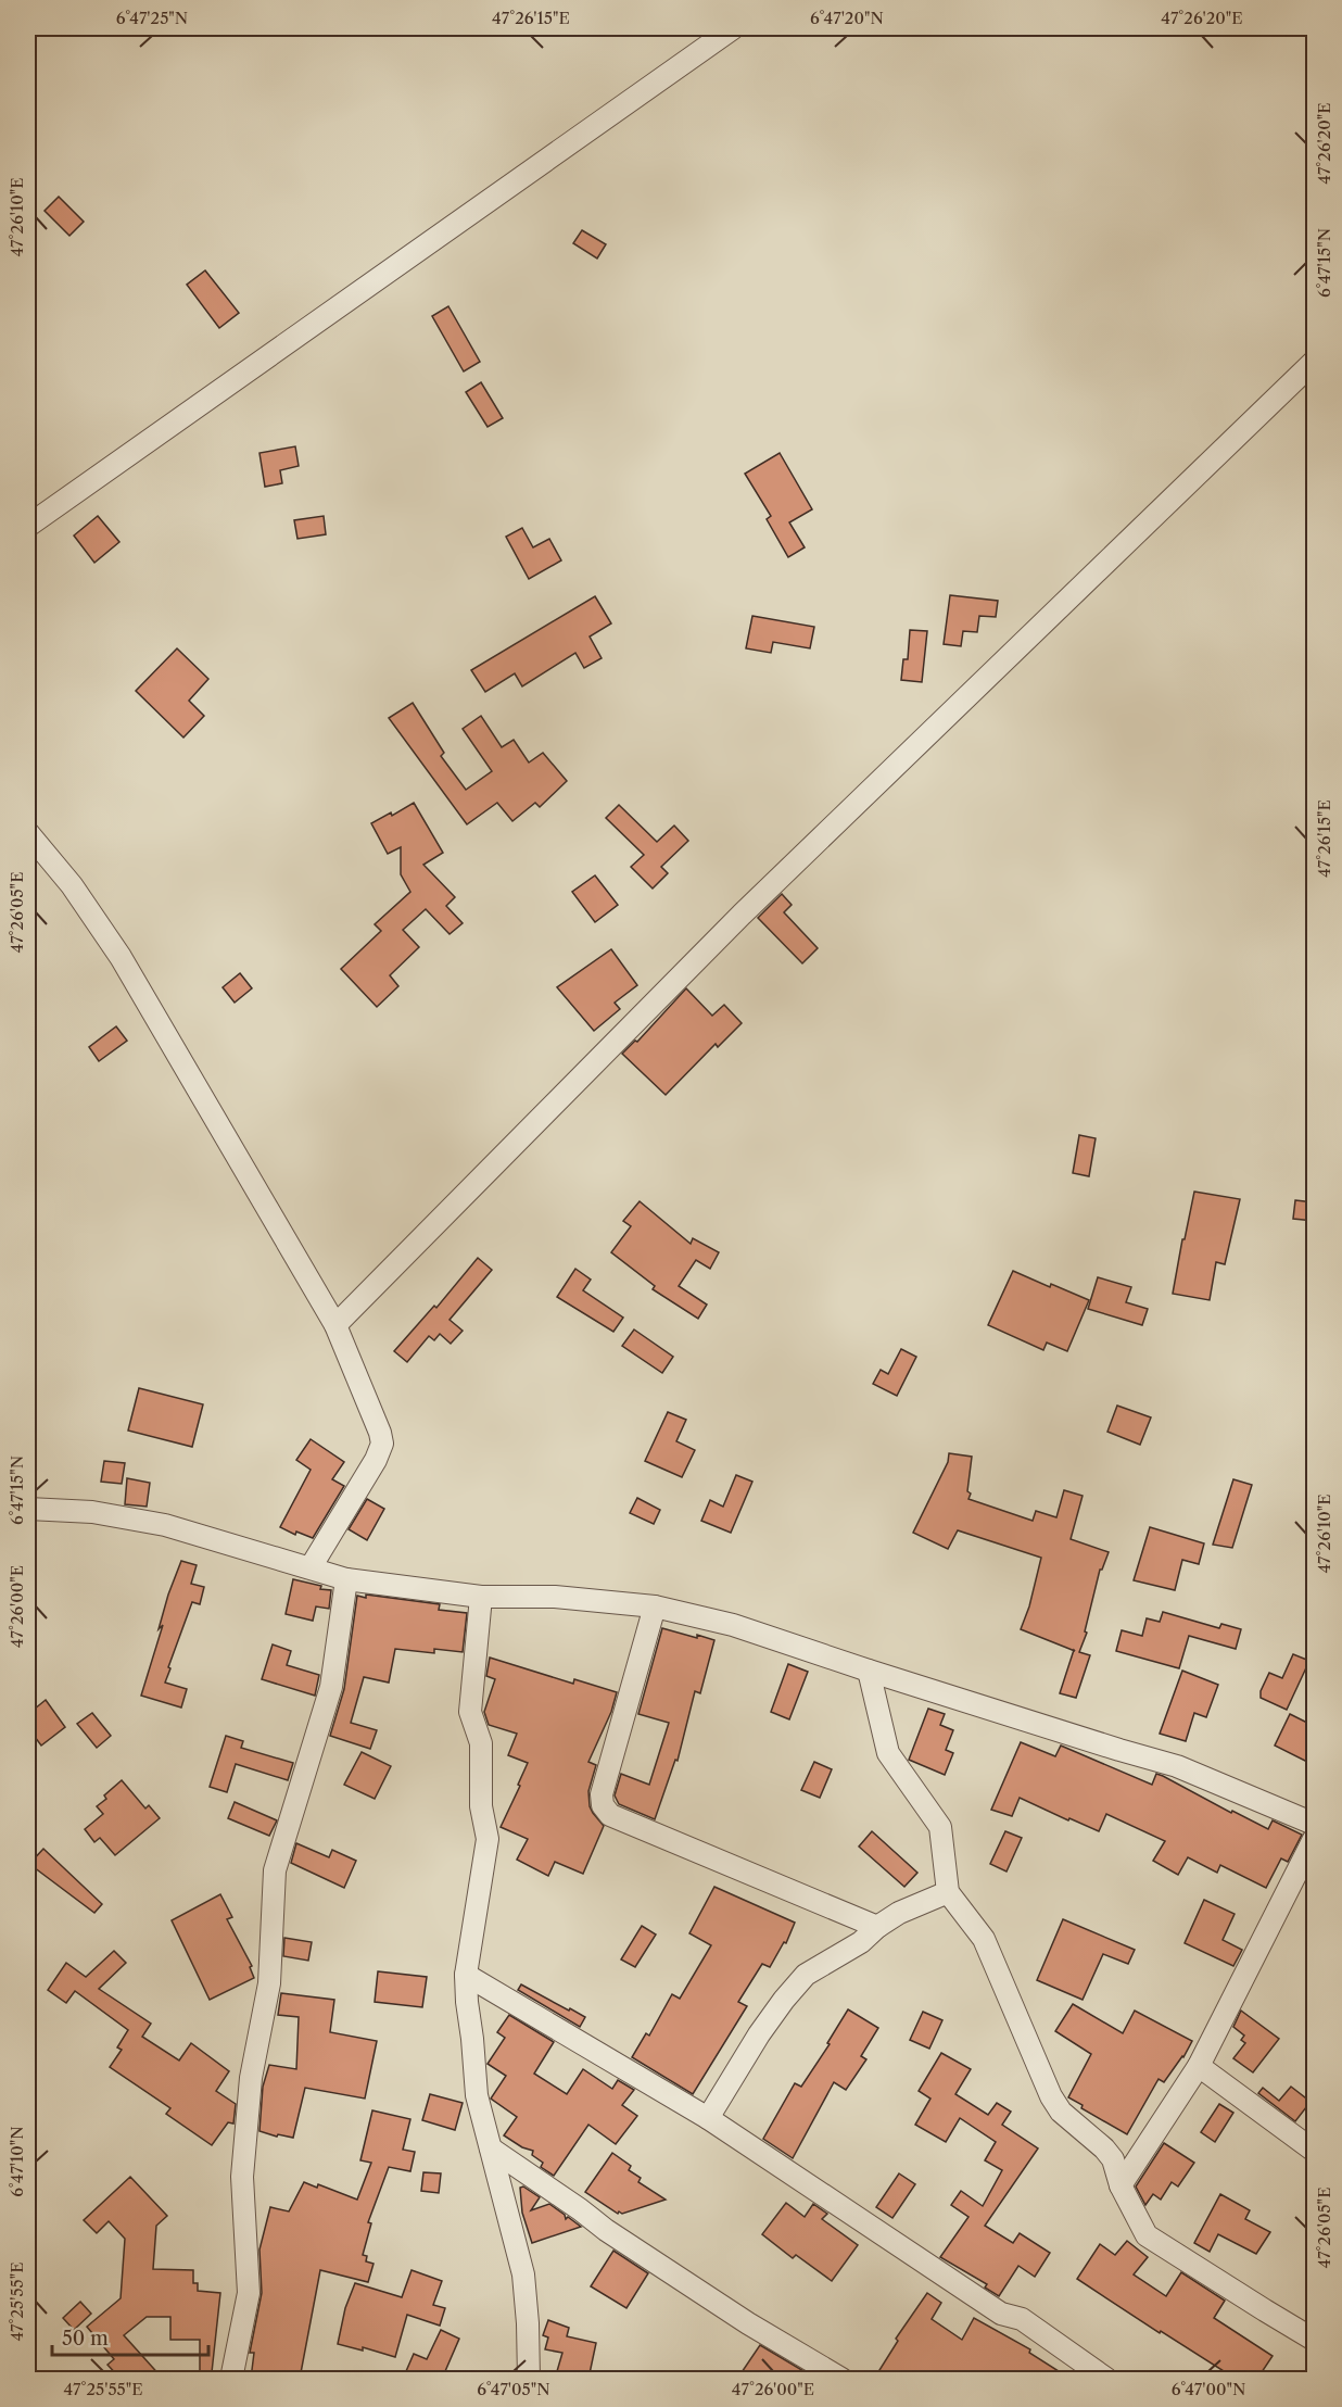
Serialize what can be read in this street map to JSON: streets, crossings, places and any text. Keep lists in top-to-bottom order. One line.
{"scale_bar":"50 m","coordinates":["6°47'25\"N","47°26'15\"E","6°47'20\"N","47°26'20\"E","47°26'10\"E","6°47'15\"N","47°26'05\"E","47°26'00\"E","6°47'10\"N","47°25'55\"E","6°47'05\"N","6°47'00\"N"]}
